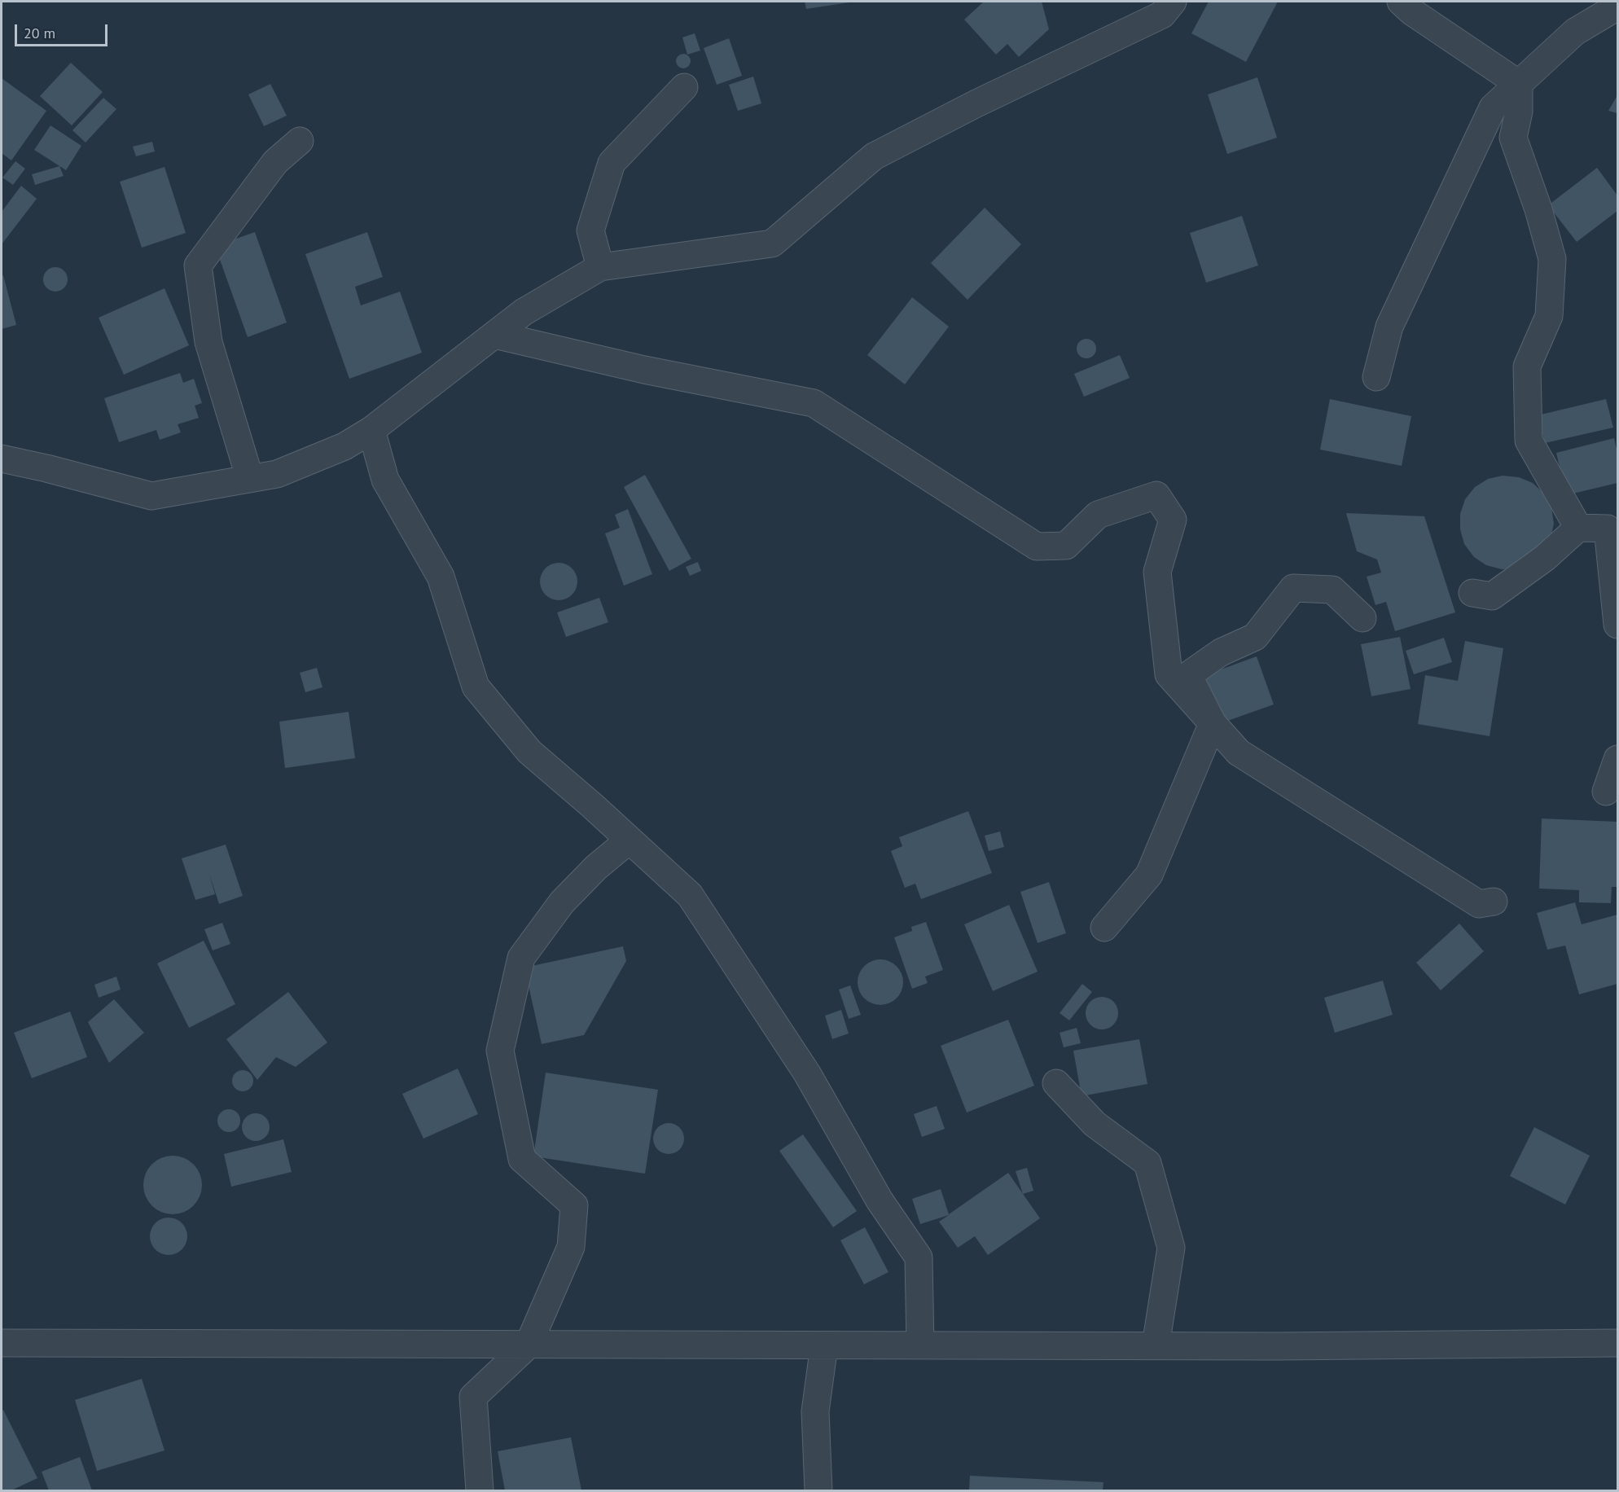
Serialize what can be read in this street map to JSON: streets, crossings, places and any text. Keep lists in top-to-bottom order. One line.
{"scale_bar":"20 m"}
